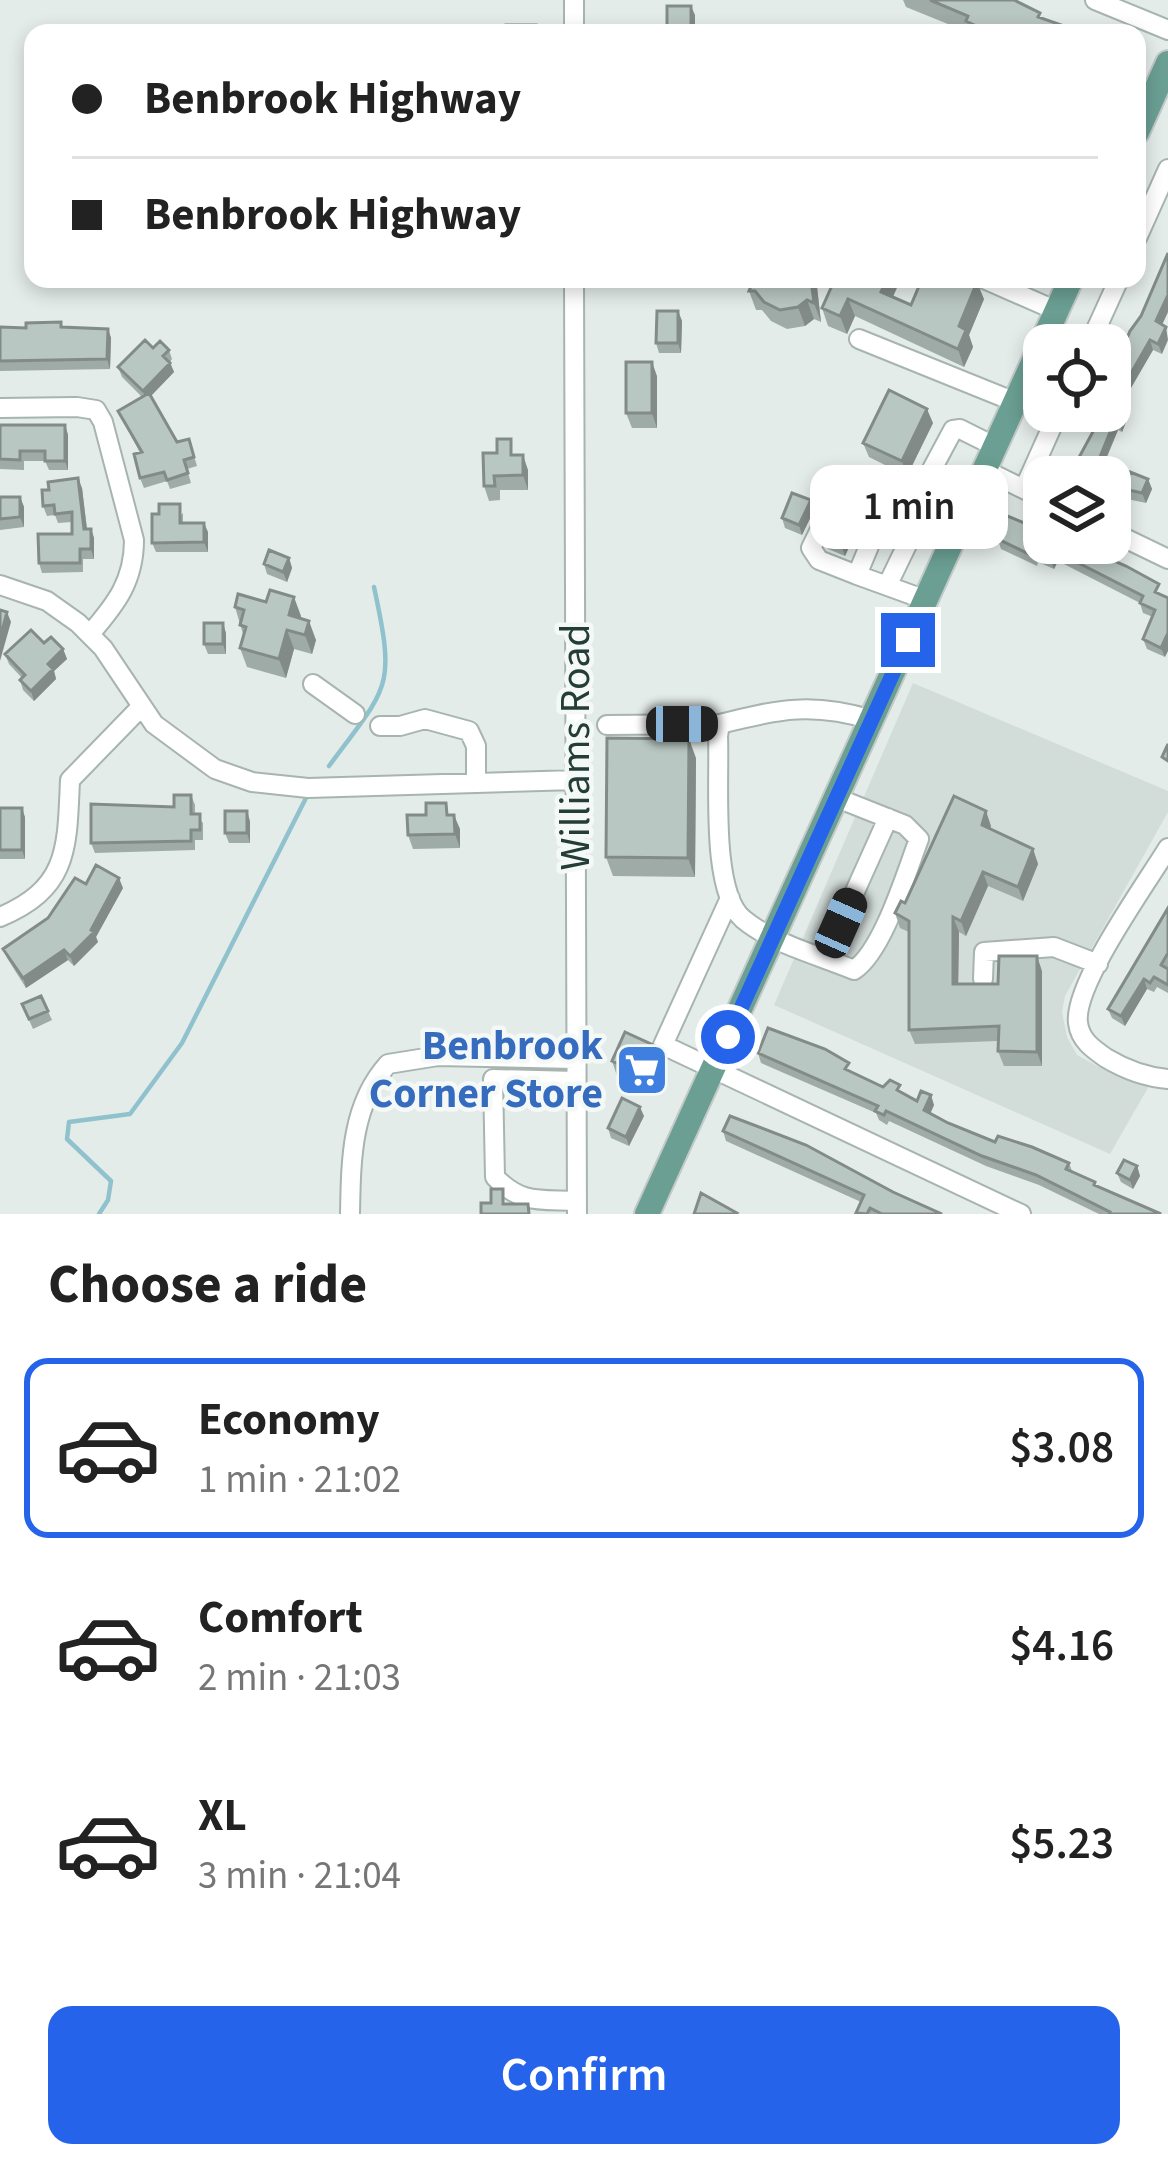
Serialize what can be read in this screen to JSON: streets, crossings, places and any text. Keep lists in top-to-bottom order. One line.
{"streets":{"street":["Williams Road"]},"places":{"supermarket":["Benbrook Corner Store"]},"page":{"banner":["Benbrook Highway","Benbrook Highway"],"bubble":"1 min","heading":"Choose a ride","list":[{"name":"Economy","note":"1 min · 21:02","value":"$3.08"},{"name":"Comfort","note":"2 min · 21:03","value":"$4.16"},{"name":"XL","note":"3 min · 21:04","value":"$5.23"}],"buttons":"Confirm"}}
